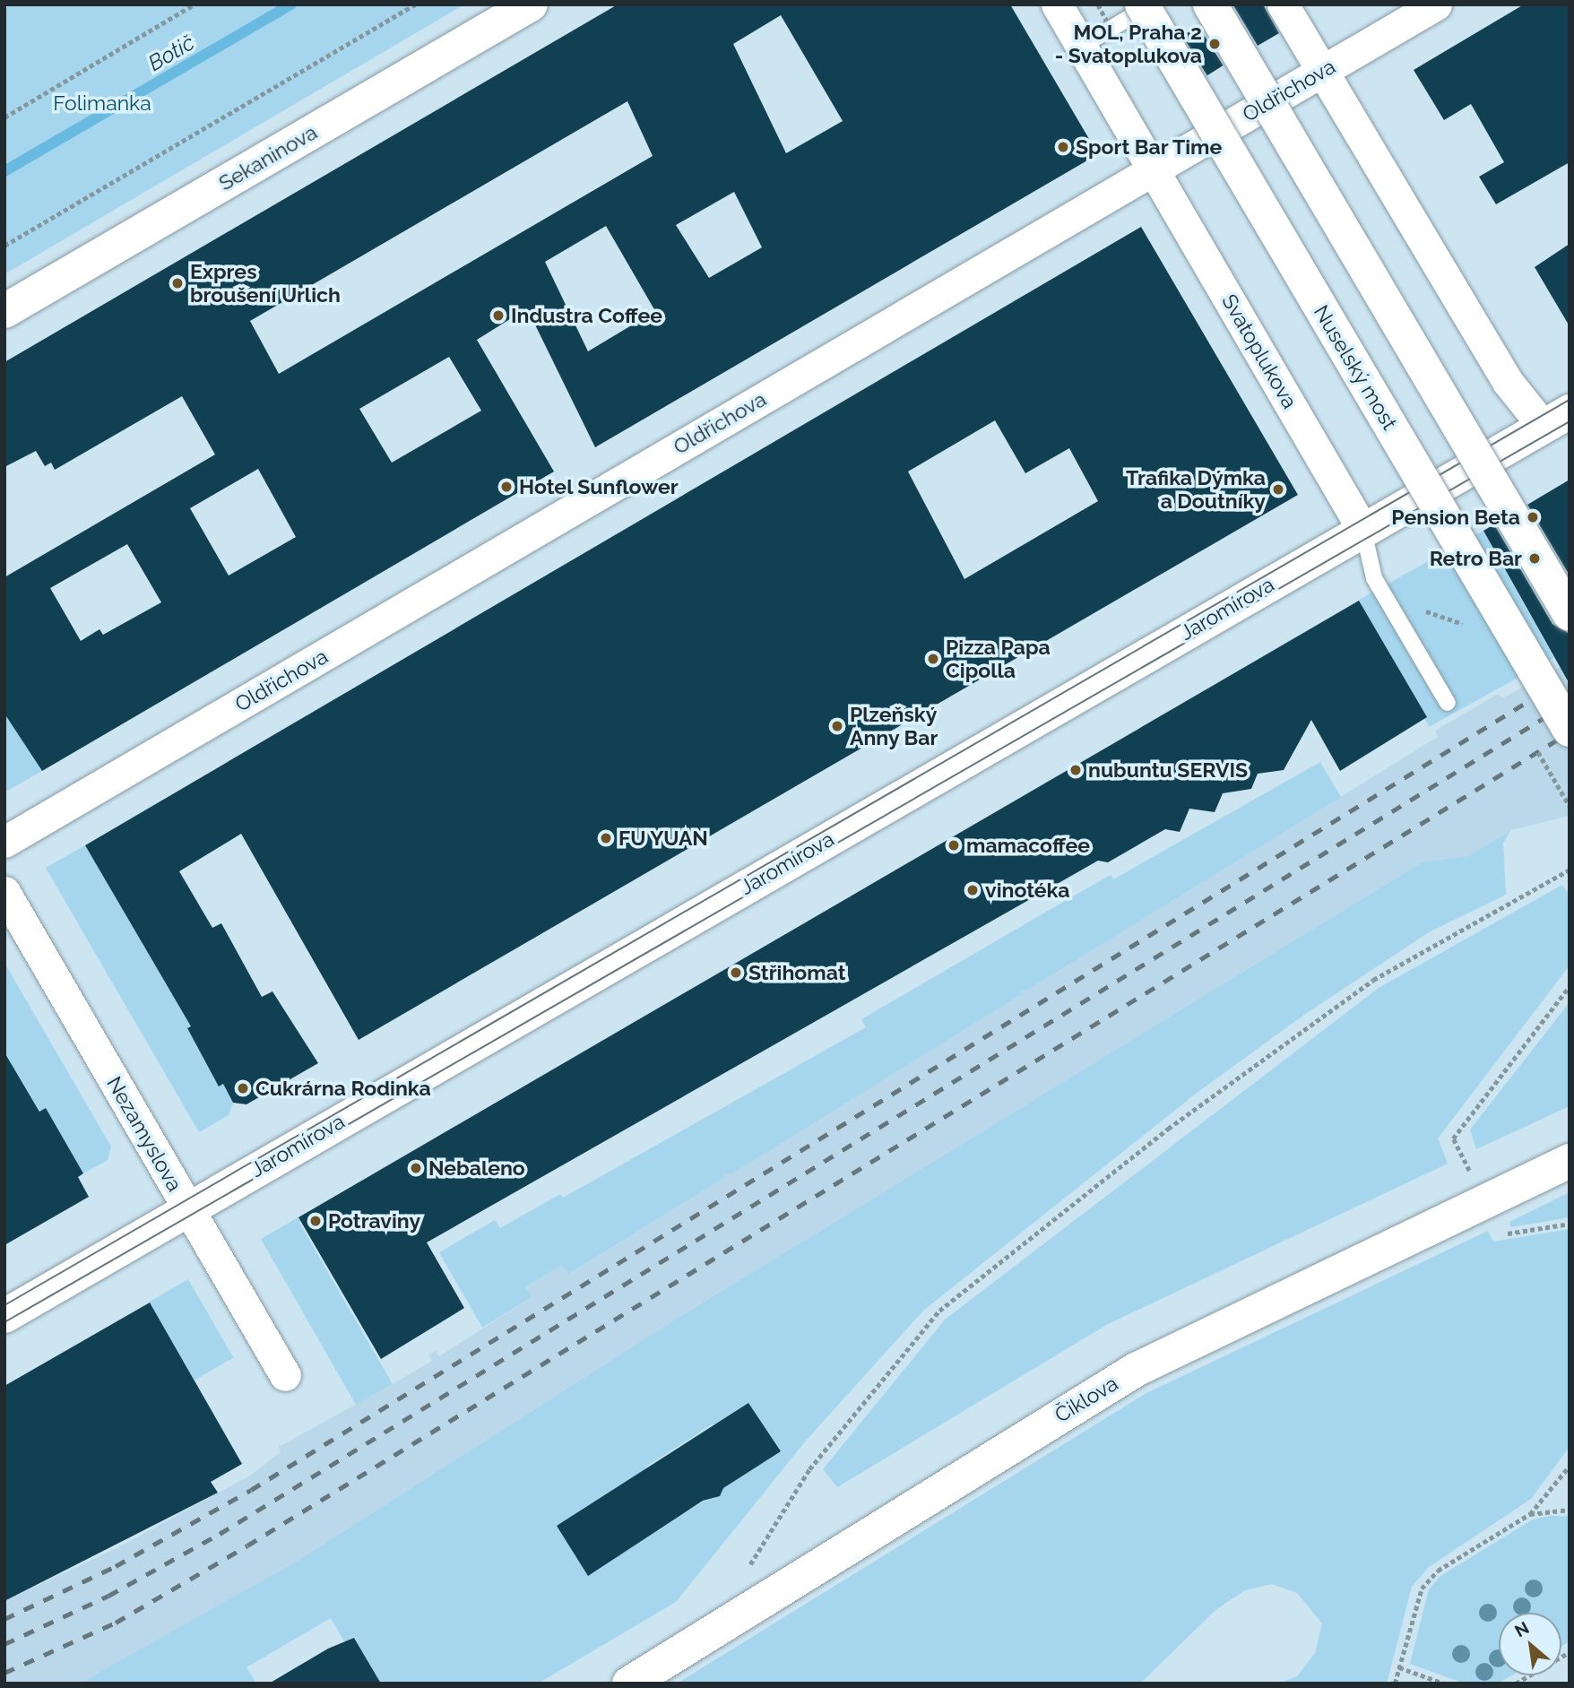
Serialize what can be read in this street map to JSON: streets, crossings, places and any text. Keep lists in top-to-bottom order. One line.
{"streets":{"main road":["Sekaninova","Nuselský most","Jaromírova","Čiklova"],"street":["Oldřichova","Svatoplukova","Nezamyslova"]},"crossings":[["Oldřichova","Svatoplukova"],["Svatoplukova","Jaromírova"],["Jaromírova","Nezamyslova"]],"water":["Botič"],"parks":["Folimanka"],"places":["MOL, Praha 2 - Svatoplukova","Sport Bar Time","Expres broušení Urlich","Industra Coffee","Hotel Sunflower","Trafika Dýmka a Doutníky","Pension Beta","Retro Bar","Pizza Papa Cipolla","Plzeňský Anny Bar","nubuntu SERVIS","FU YUAN","mamacoffee","vinotéka","Střihomat","Cukrárna Rodinka","Nebaleno","Potraviny"],"north":"top left"}
